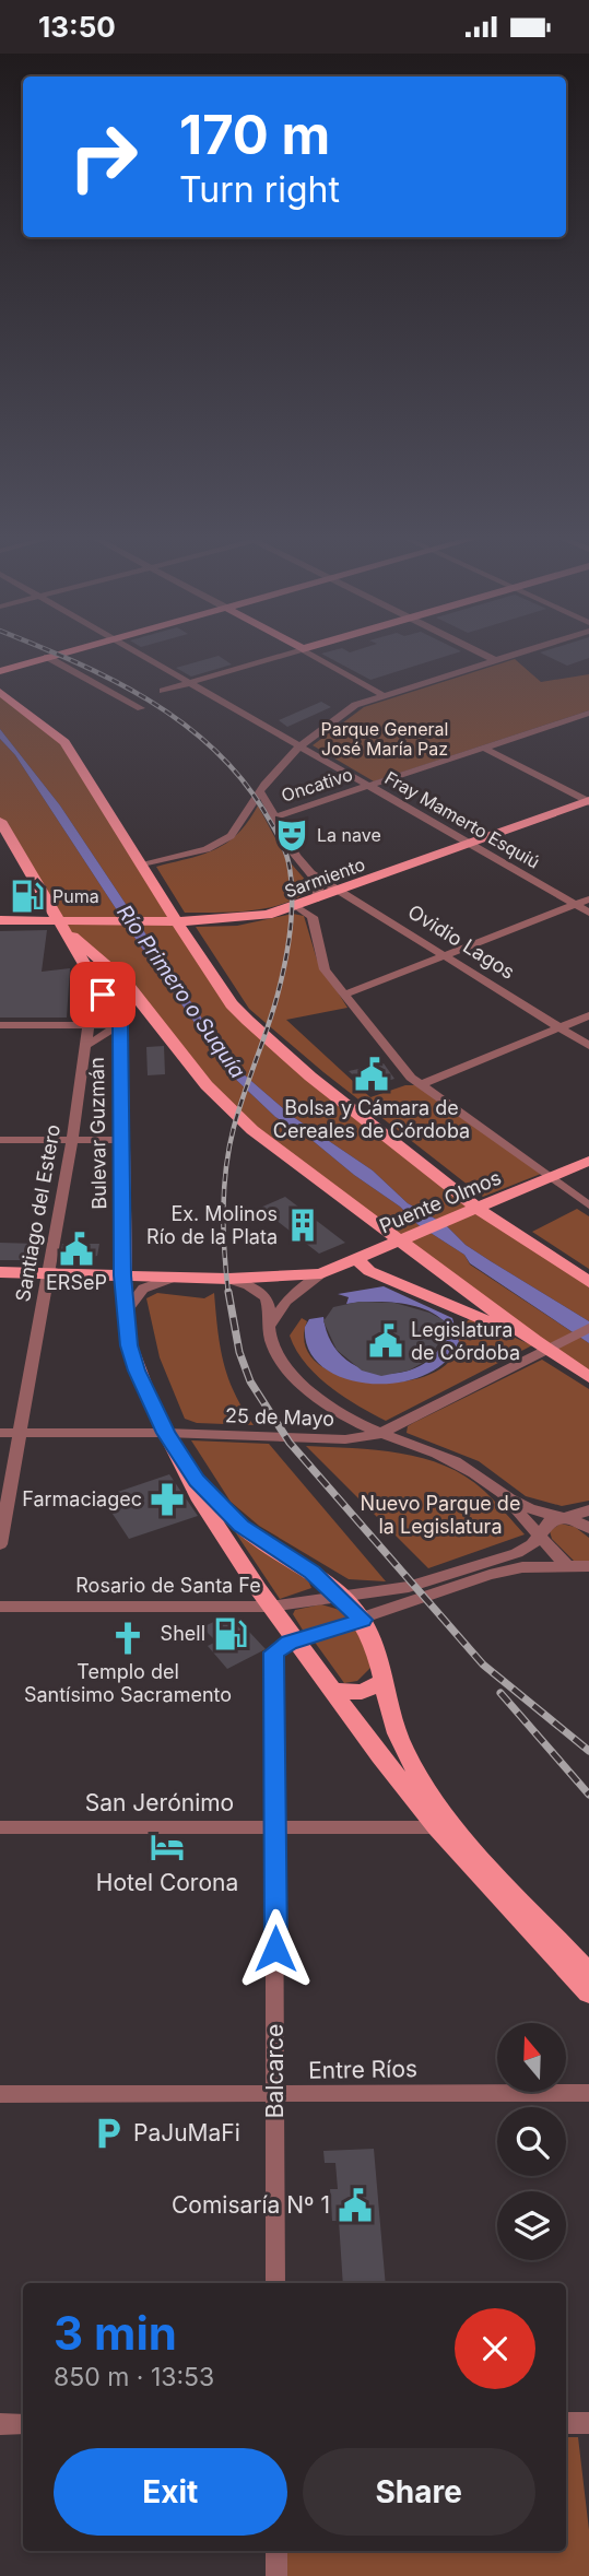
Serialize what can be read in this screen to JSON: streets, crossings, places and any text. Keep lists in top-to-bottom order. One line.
{"streets":{"main road":["Sarmiento","Bulevar Guzmán","Puente Olmos"],"street":["Oncativo","Fray Mamerto Esquiú","Ovidio Lagos","Santiago del Estero","25 de Mayo","Rosario de Santa Fe","San Jerónimo","Entre Ríos","Balcarce"]},"crossings":[["Oncativo","Fray Mamerto Esquiú"],["Oncativo","Ovidio Lagos"],["Fray Mamerto Esquiú","Sarmiento"],["Sarmiento","Ovidio Lagos"],["Sarmiento","Bulevar Guzmán"],["Bulevar Guzmán","25 de Mayo"],["Bulevar Guzmán","Rosario de Santa Fe"],["Bulevar Guzmán","San Jerónimo"],["Bulevar Guzmán","Balcarce"],["Santiago del Estero","25 de Mayo"],["San Jerónimo","Balcarce"],["Entre Ríos","Balcarce"]],"water":["Río Primero o Suquía"],"parks":["Parque General José María Paz","Nuevo Parque de la Legislatura"],"places":{"theatre":["La nave"],"fuel station":["Puma","Shell"],"public building":["Bolsa y Cámara de Cereales de Córdoba","ERSeP","Legislatura de Córdoba","Comisaría Nº 1"],"building":["Ex. Molinos Río de la Plata"],"pharmacy":["Farmaciagec"],"church":["Templo del Santísimo Sacramento"],"hotel":["Hotel Corona"],"parking":["PaJuMaFi"]},"north":"top","page":{"status":"13:50","turn":["170 m","Turn right"],"heading":["3 min","850 m · 13:53"],"buttons":["Exit","Share"]}}
